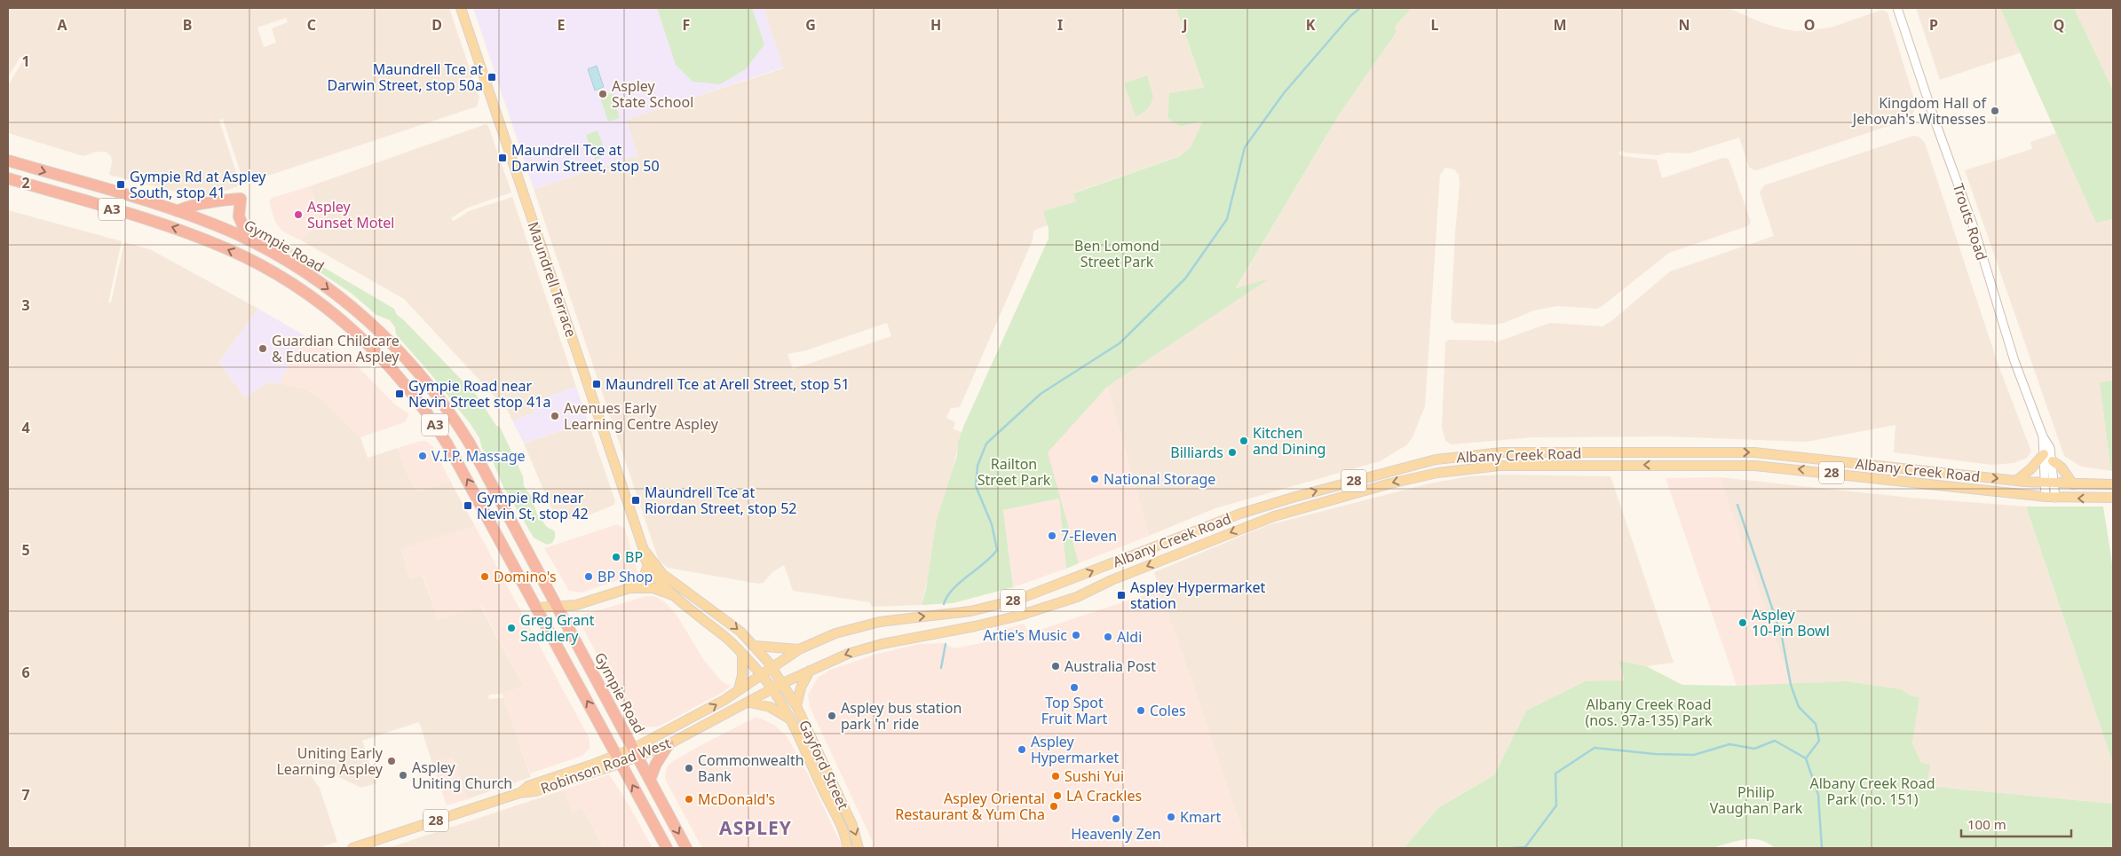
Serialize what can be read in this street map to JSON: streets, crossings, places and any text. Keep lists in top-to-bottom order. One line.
{"streets":{"highway":["A3","Gympie Road"],"main road":["Maundrell Terrace","Albany Creek Road","28","Gayford Street","Robinson Road West"],"street":["Trouts Road"]},"crossings":[["Trouts Road","Albany Creek Road"],["Gympie Road","Robinson Road West"],["Maundrell Terrace","Albany Creek Road"],["Maundrell Terrace","Gayford Street"],["Maundrell Terrace","Robinson Road West"],["Albany Creek Road","Gayford Street"],["Albany Creek Road","Robinson Road West"],["Gayford Street","Robinson Road West"]],"districts":["ASPLEY"],"parks":["Ben Lomond Street Park","Railton Street Park","Albany Creek Road (nos. 97a-135) Park","Albany Creek Road Park (no. 151)","Philip Vaughan Park"],"places":{"transit":["Maundrell Tce at Darwin Street, stop 50a","Maundrell Tce at Darwin Street, stop 50","Gympie Rd at Aspley South, stop 41","Maundrell Tce at Arell Street, stop 51","Gympie Road near Nevin Street stop 41a","Maundrell Tce at Riordan Street, stop 52","Gympie Rd near Nevin St, stop 42","Aspley Hypermarket station"],"other":["Aspley State School","Kingdom Hall of Jehovah's Witnesses","Aspley Sunset Motel","Guardian Childcare & Education Aspley","Avenues Early Learning Centre Aspley","Kitchen and Dining","Billiards","V.I.P. Massage","National Storage","7-Eleven","BP","Domino's","BP Shop","Aspley 10-Pin Bowl","Greg Grant Saddlery","Artie's Music","Aldi","Australia Post","Top Spot Fruit Mart","Coles","Aspley bus station park 'n' ride","Aspley Hypermarket","Uniting Early Learning Aspley","Commonwealth Bank","Aspley Uniting Church","Sushi Yui","LA Crackles","McDonald's","Aspley Oriental Restaurant & Yum Cha","Kmart","Heavenly Zen"]},"scale_bar":"100 m","grid":{"columns":["A","B","C","D","E","F","G","H","I","J","K","L","M","N","O","P","Q"],"rows":["1","2","3","4","5","6","7"]}}
